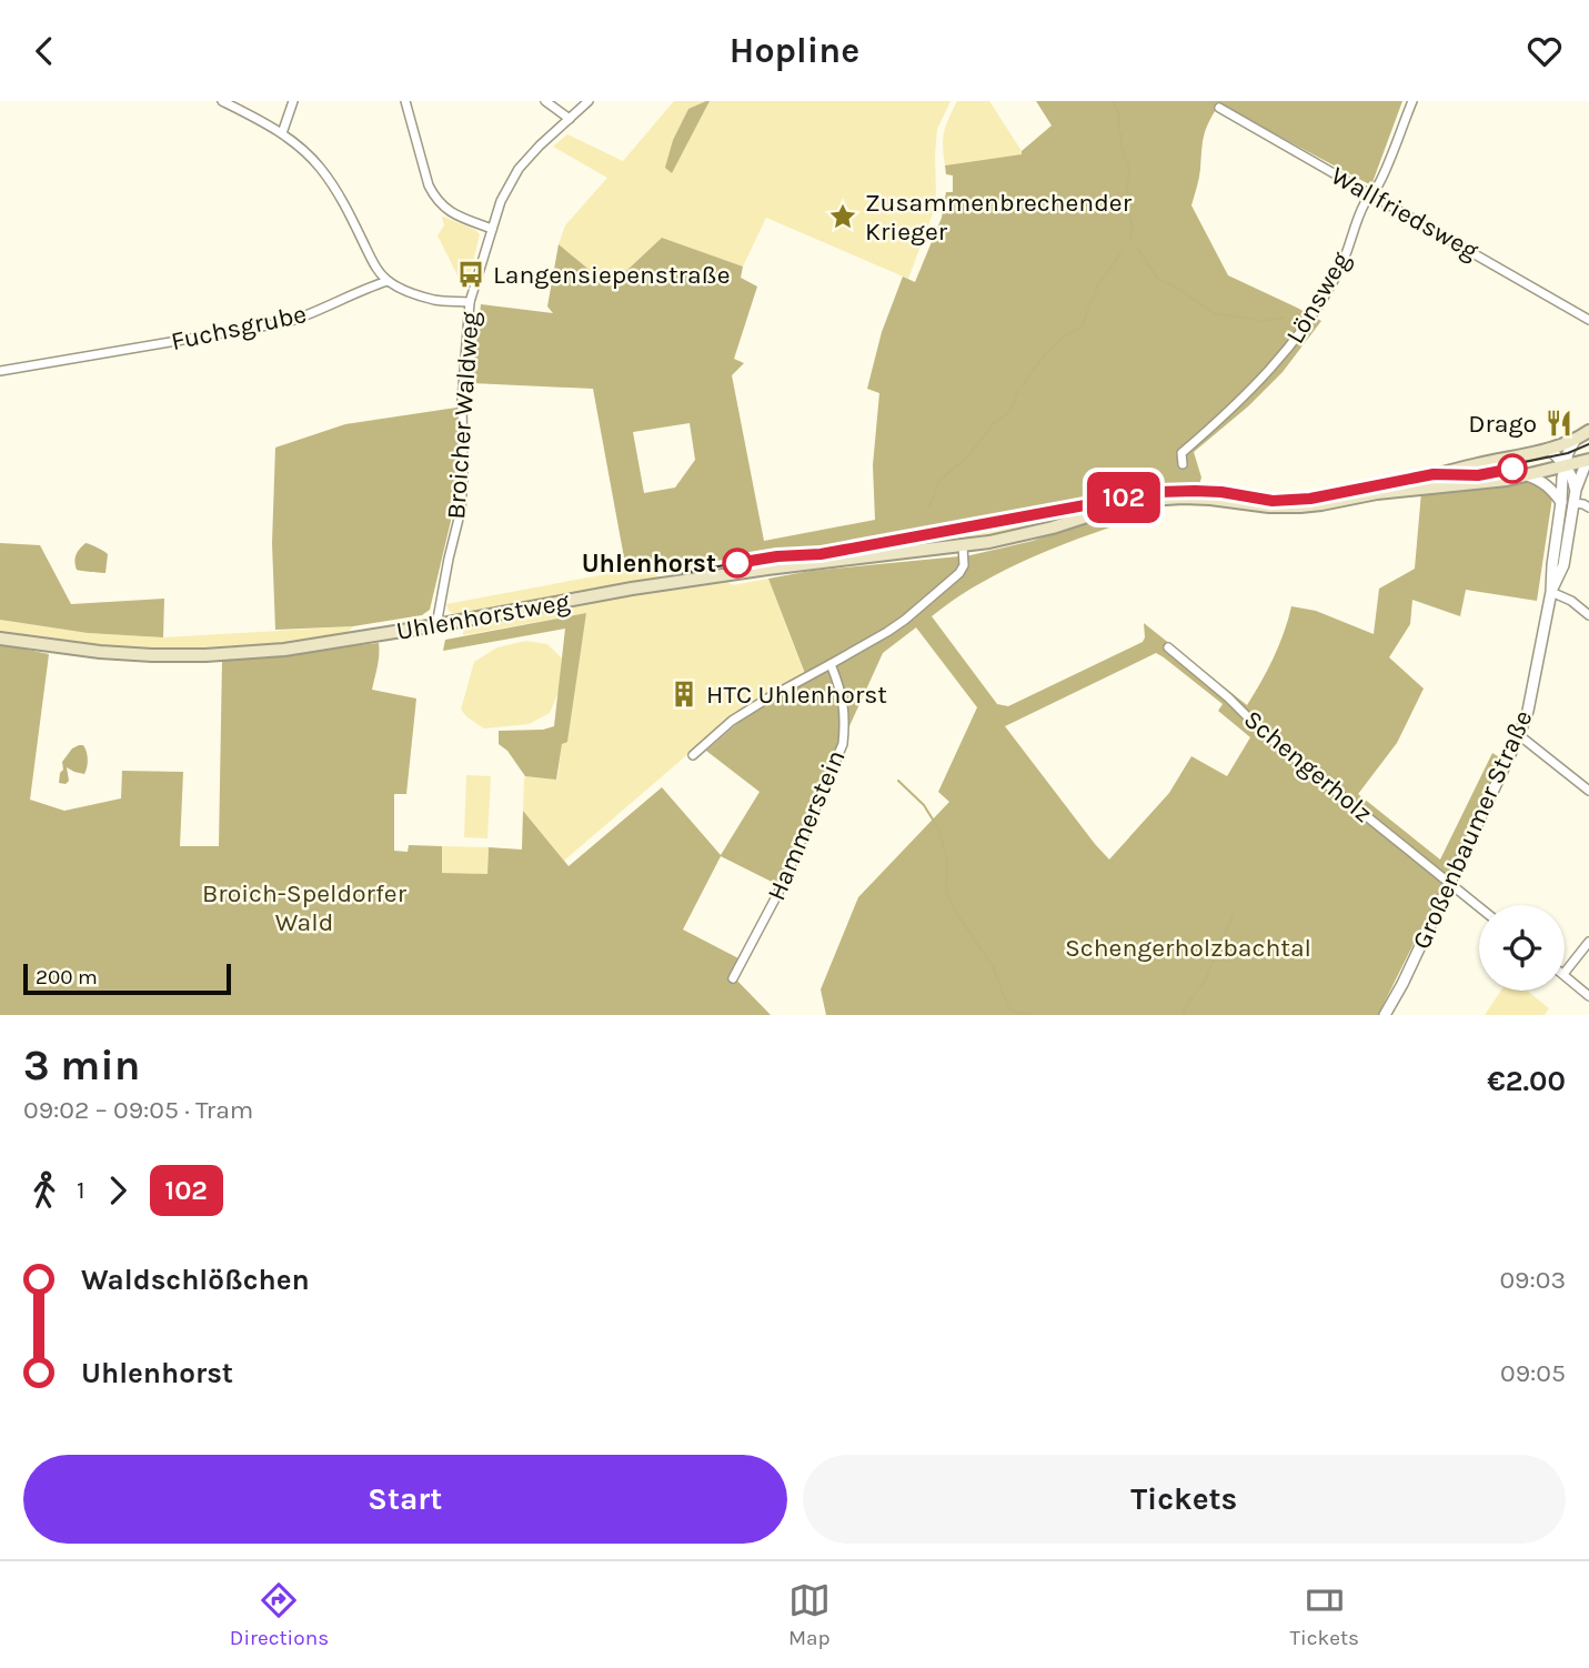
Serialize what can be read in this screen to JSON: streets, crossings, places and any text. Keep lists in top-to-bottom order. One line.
{"streets":{"main road":["Uhlenhorstweg","Großenbaumer Straße"],"street":["Wallfriedsweg","Lönsweg","Fuchsgrube","Broicher Waldweg","Schengerholz","Hammerstein"]},"crossings":[["Wallfriedsweg","Lönsweg"],["Broicher Waldweg","Uhlenhorstweg"],["Uhlenhorstweg","Großenbaumer Straße"],["Schengerholz","Großenbaumer Straße"]],"parks":["Broich-Speldorfer Wald","Schengerholzbachtal"],"places":{"place":["Zusammenbrechender Krieger"],"bus stop":["Langensiepenstraße"],"restaurant":["Drago"],"other":["Uhlenhorst"],"building":["HTC Uhlenhorst"]},"lines":["tram line 102"],"scale_bar":"200 m","page":{"header":"Hopline","on_map":"102","scale":"200 m","heading":["3 min","09:02 – 09:05 · Tram","€2.00"],"legs":["1","102"],"list":[{"name":"Waldschlößchen","value":"09:03"},{"name":"Uhlenhorst","value":"09:05"}],"buttons":["Start","Tickets"],"tabs":["Directions","Map","Tickets"]}}
